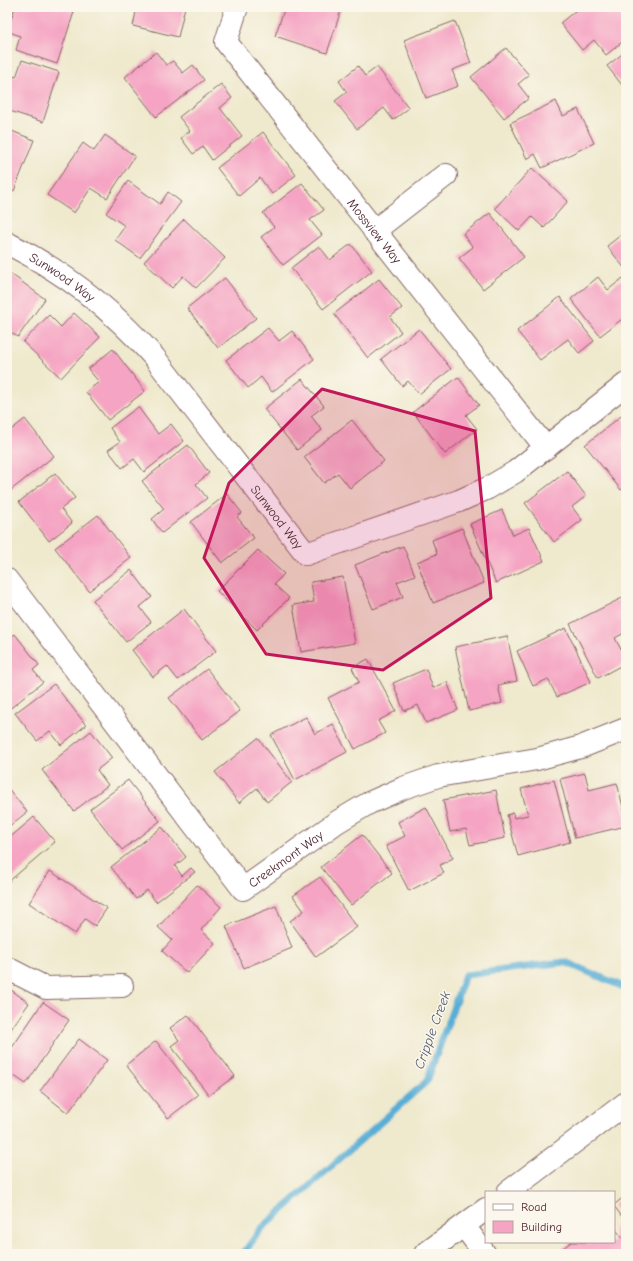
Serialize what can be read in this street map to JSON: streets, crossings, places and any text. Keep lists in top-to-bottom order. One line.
{"streets":{"street":["Mossview Way","Sunwood Way","Creekmont Way"]},"crossings":[["Mossview Way","Sunwood Way"]],"water":["Cripple Creek"],"legend":["Road","Building"]}
